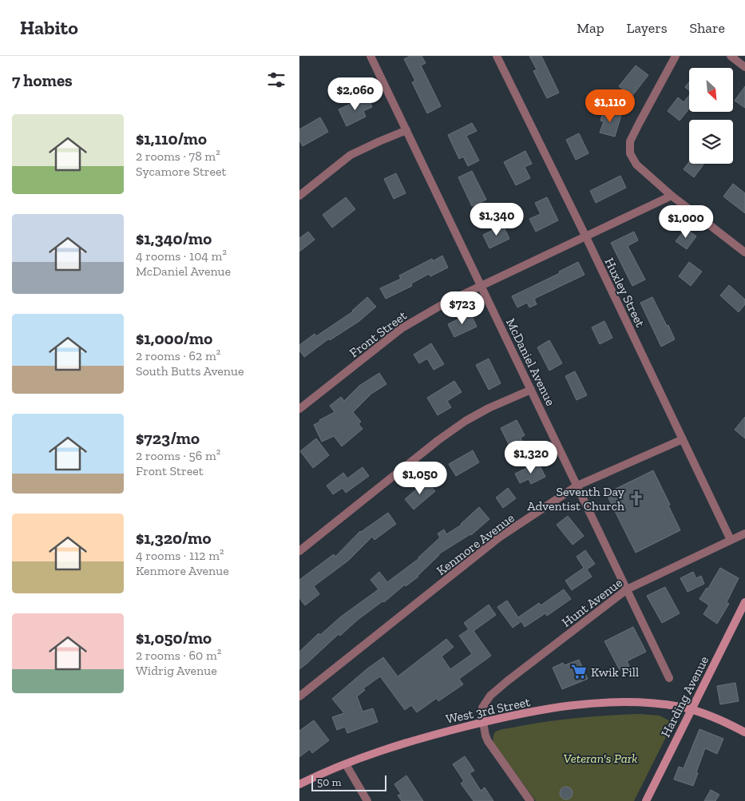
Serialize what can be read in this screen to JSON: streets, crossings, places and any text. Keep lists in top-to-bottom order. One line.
{"streets":{"street":["Huxley Street","Front Street","McDaniel Avenue","Kenmore Avenue","Hunt Avenue","Harding Avenue","West 3rd Street"]},"crossings":[["Huxley Street","Front Street"],["Huxley Street","Kenmore Avenue"],["Huxley Street","Hunt Avenue"],["Front Street","McDaniel Avenue"],["McDaniel Avenue","Kenmore Avenue"],["McDaniel Avenue","Hunt Avenue"],["Hunt Avenue","West 3rd Street"],["Harding Avenue","West 3rd Street"]],"parks":["Veteran's Park"],"places":{"church":["Seventh Day Adventist Church"],"supermarket":["Kwik Fill"]},"scale_bar":"50 m","north":"bottom right","page":{"header":"Habito","nav":["Map","Layers","Share"],"heading":"7 homes","price":["$2,060","$1,110","$1,340","$1,000","$723","$1,320","$1,050"],"list":[{"name":"$1,110/mo","note":"2 rooms · 78 m² · Sycamore Street"},{"name":"$1,340/mo","note":"4 rooms · 104 m² · McDaniel Avenue"},{"name":"$1,000/mo","note":"2 rooms · 62 m² · South Butts Avenue"},{"name":"$723/mo","note":"2 rooms · 56 m² · Front Street"},{"name":"$1,320/mo","note":"4 rooms · 112 m² · Kenmore Avenue"},{"name":"$1,050/mo","note":"2 rooms · 60 m² · Widrig Avenue"}],"scale":"50 m"}}
